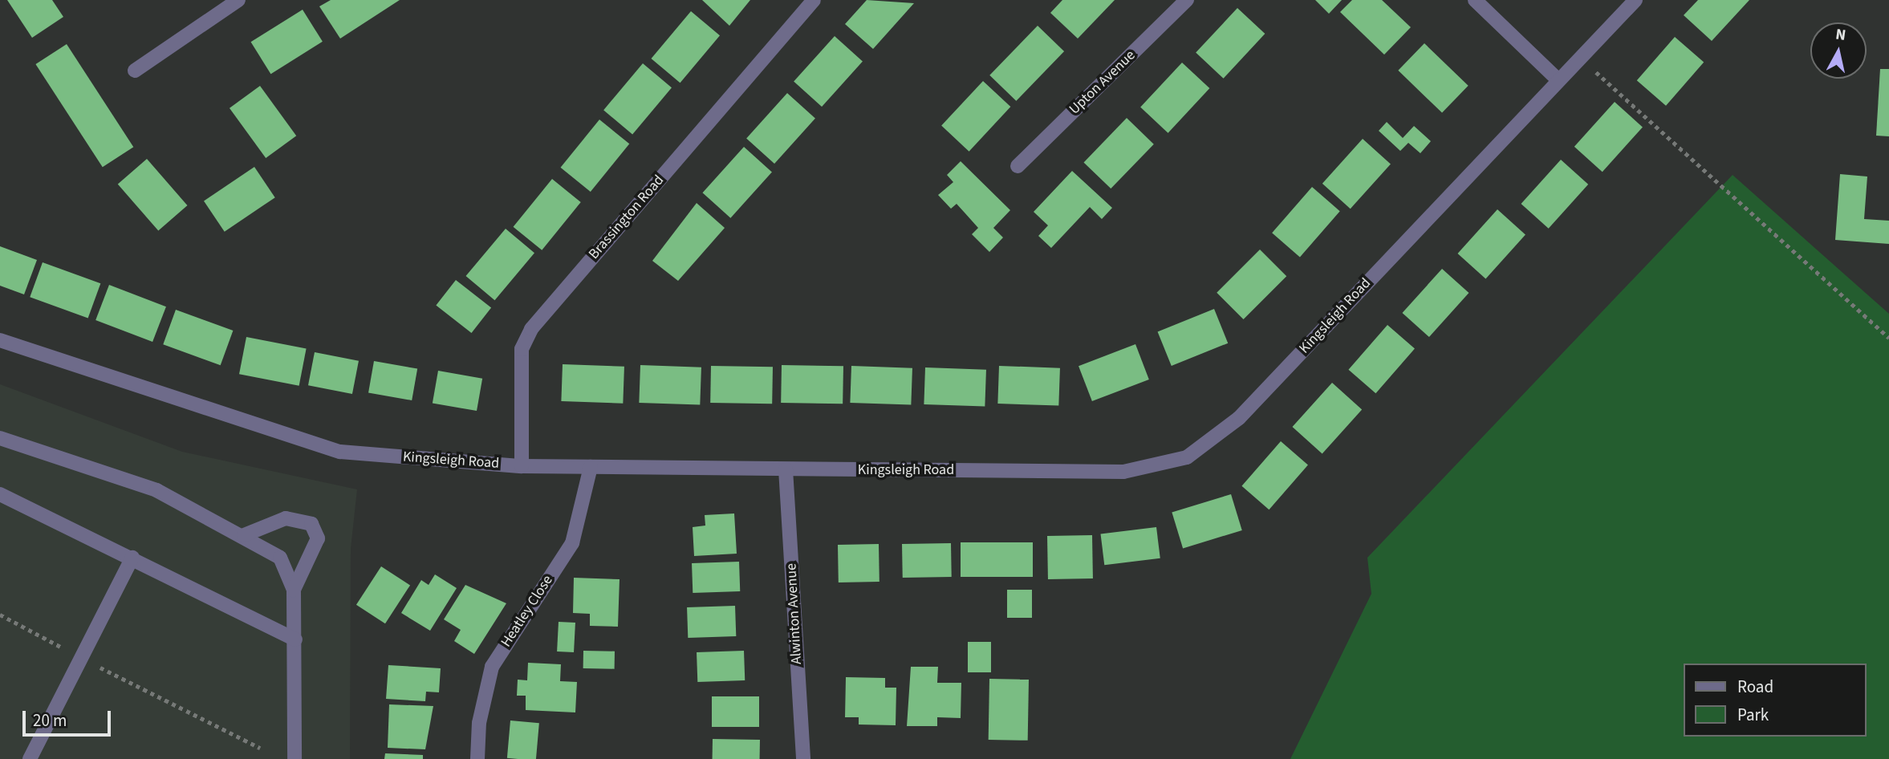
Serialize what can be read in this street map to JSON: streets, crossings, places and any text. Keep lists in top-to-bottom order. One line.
{"streets":{"street":["Upton Avenue","Brassington Road","Kingsleigh Road","Heatley Close","Alwinton Avenue"]},"crossings":[["Brassington Road","Kingsleigh Road"],["Kingsleigh Road","Heatley Close"],["Kingsleigh Road","Alwinton Avenue"]],"legend":["Road","Park"],"scale_bar":"20 m","north":"top"}
